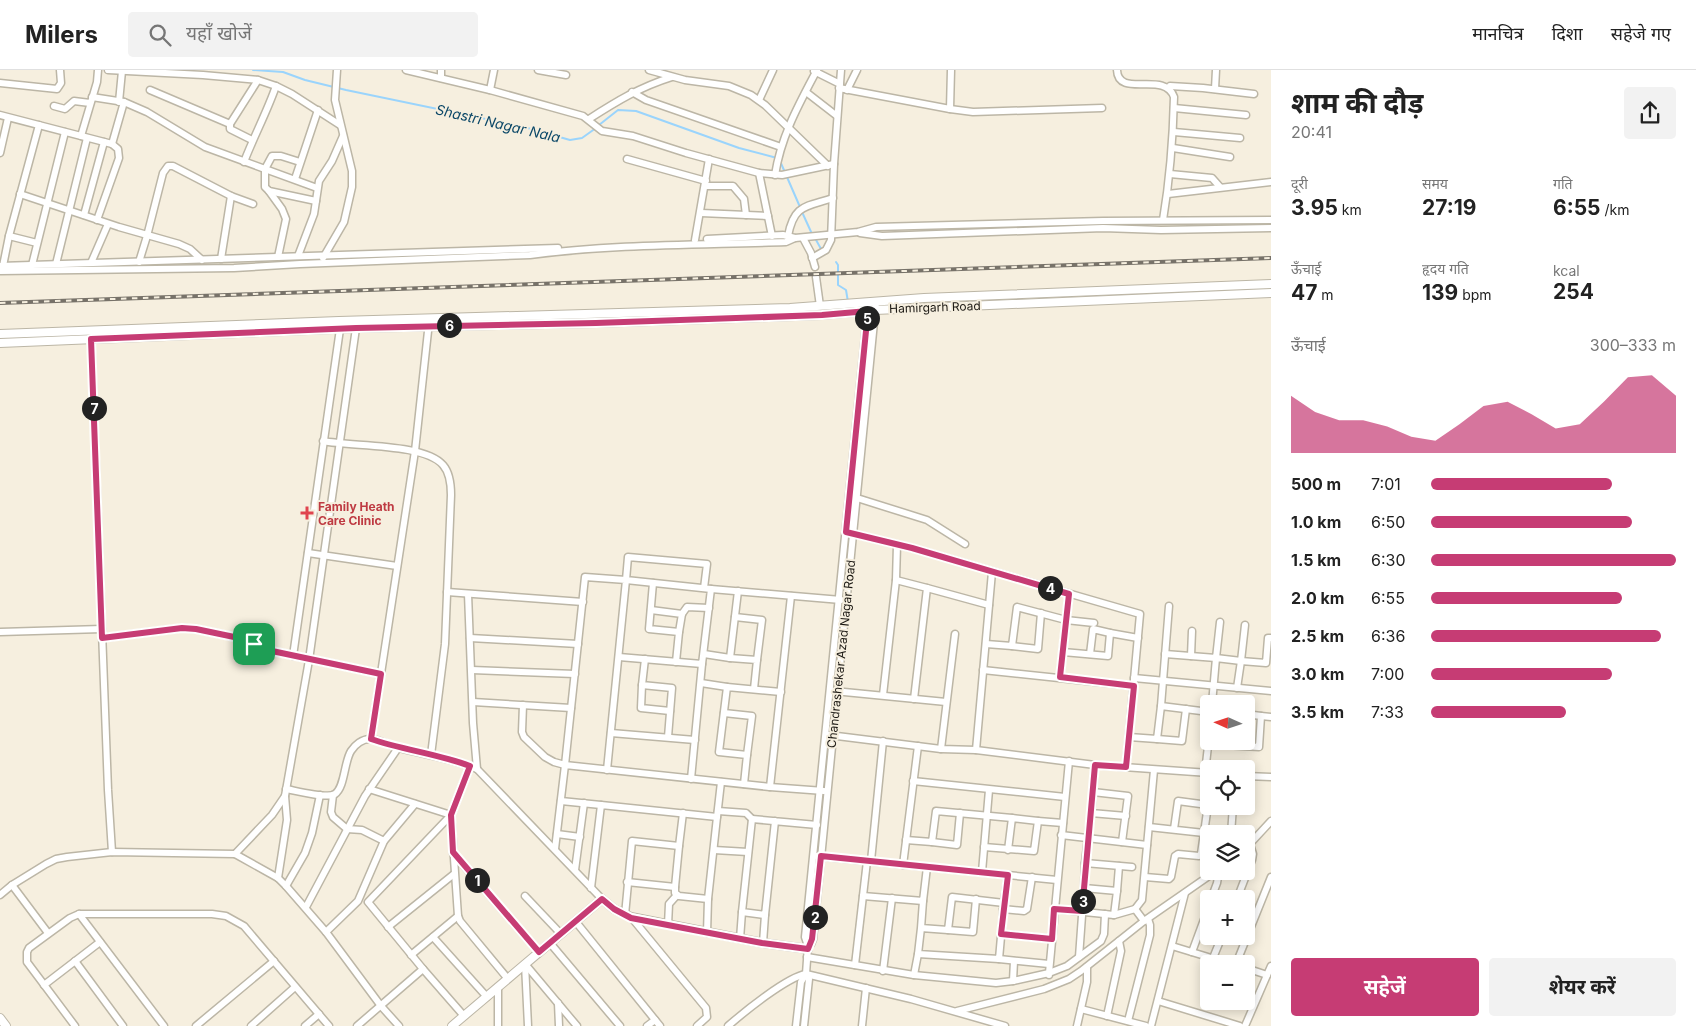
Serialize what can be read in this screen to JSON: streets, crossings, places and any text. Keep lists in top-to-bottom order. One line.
{"streets":{"main road":["Hamirgarh Road"],"street":["Chandrashekar Azad Nagar Road"]},"crossings":[["Hamirgarh Road","Chandrashekar Azad Nagar Road"]],"water":["Shastri Nagar Nala"],"places":{"health":["Family Heath Care Clinic"]},"north":"left","page":{"header":"Milers","search":"यहाँ खोजें","nav":["मानचित्र","दिशा","सहेजे गए"],"heading":["शाम की दौड़","20:41"],"stats":[["दूरी","3.95 km"],["समय","27:19"],["गति","6:55 /km"],["ऊँचाई","47 m"],["हृदय गति","139 bpm"],["kcal","254"]],"pins":["5","6","7","4","1","3","2"],"chart":["ऊँचाई","300–333 m"],"list":[{"name":"500 m","note":"7:01"},{"name":"1.0 km","note":"6:50"},{"name":"1.5 km","note":"6:30"},{"name":"2.0 km","note":"6:55"},{"name":"2.5 km","note":"6:36"},{"name":"3.0 km","note":"7:00"},{"name":"3.5 km","note":"7:33"}],"map_buttons":["+","−"],"buttons":["सहेजें","शेयर करें"]}}
